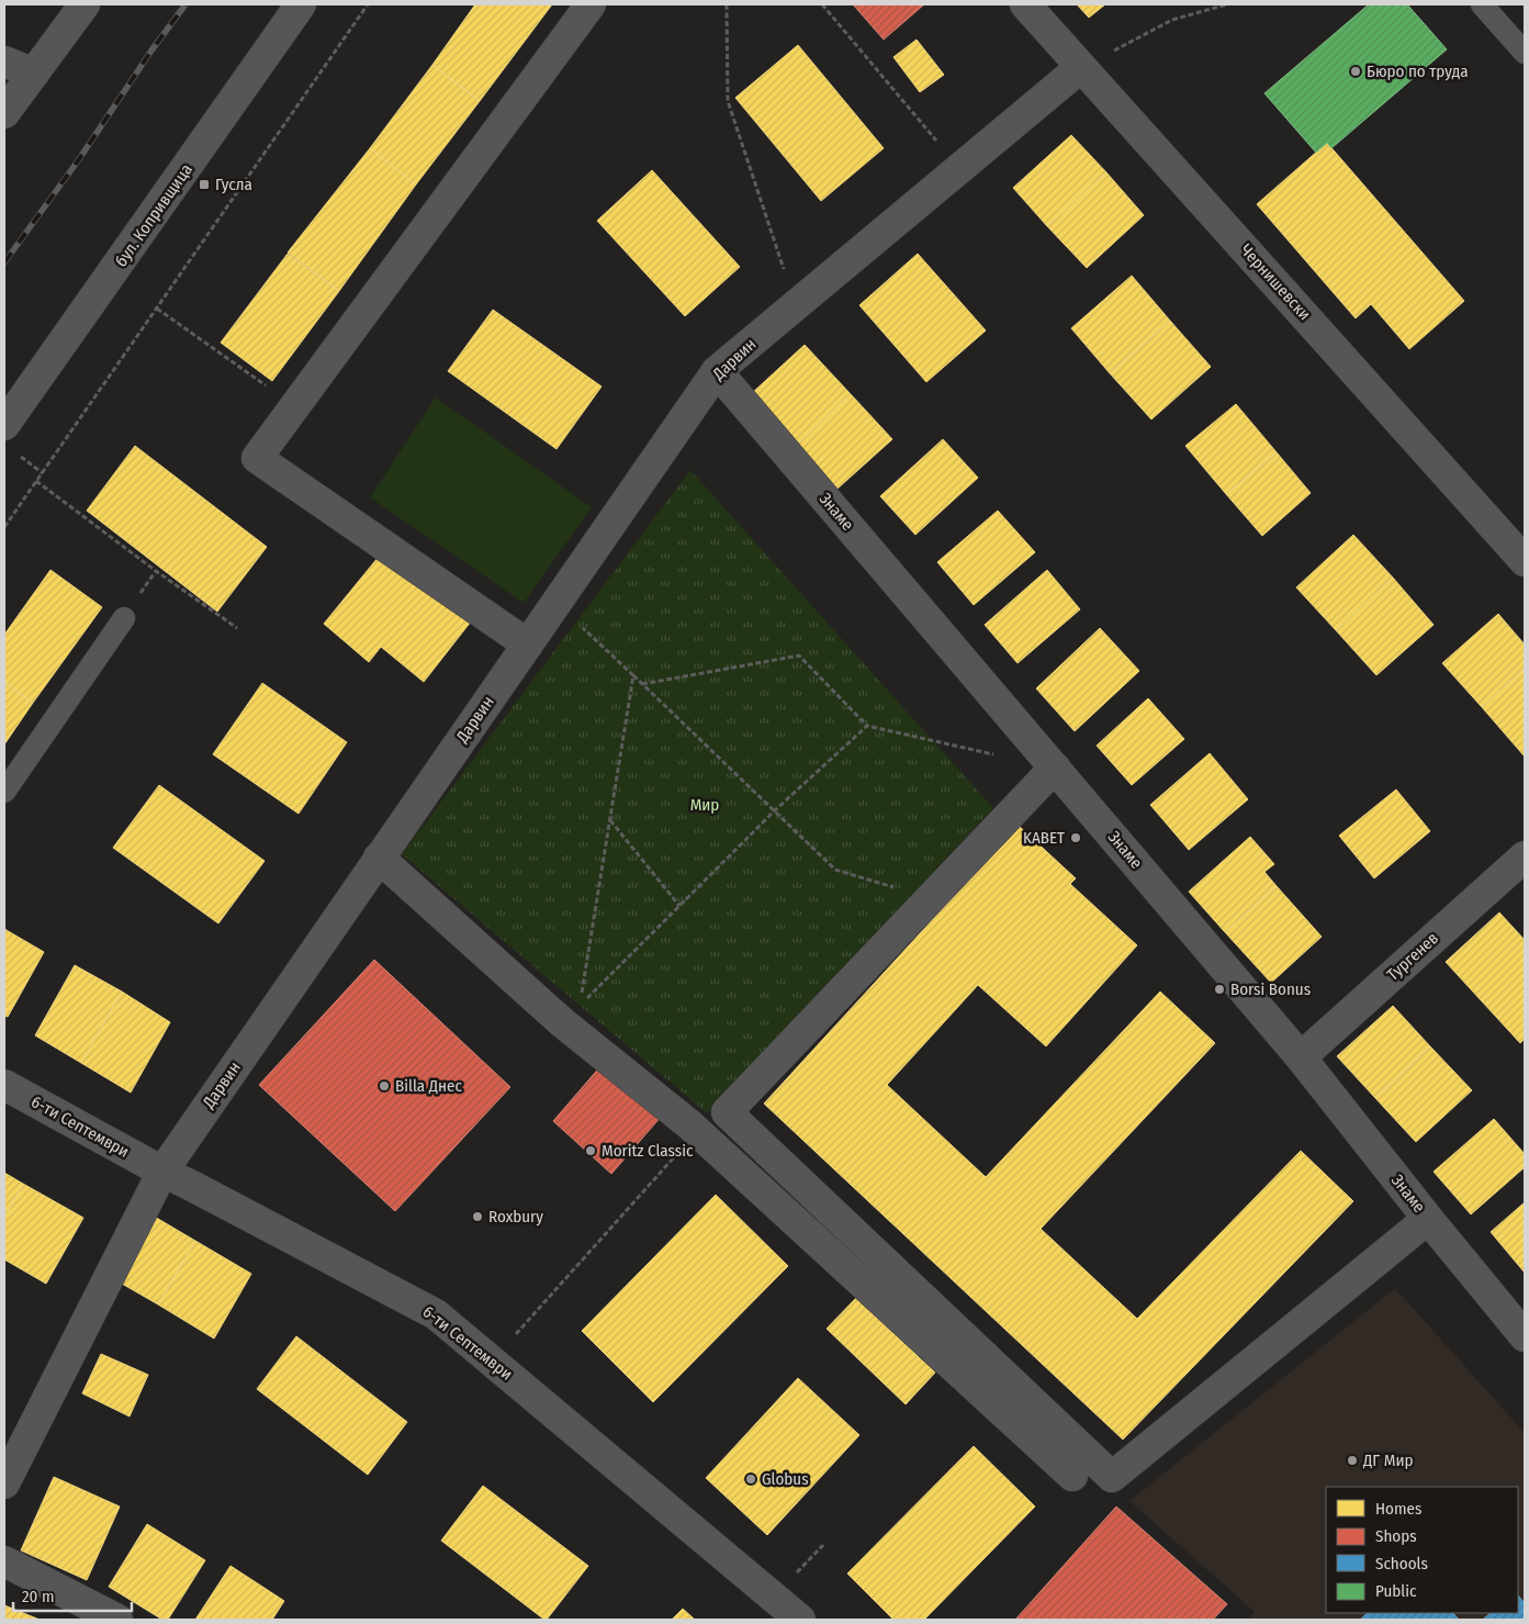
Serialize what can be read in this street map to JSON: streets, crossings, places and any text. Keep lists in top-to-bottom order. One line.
{"streets":{"street":["бул. Копривщица","Чернишевски","Дарвин","Знаме","Тургенев","6-ти Септември"]},"crossings":[["Чернишевски","Дарвин"],["Дарвин","Знаме"],["Дарвин","6-ти Септември"],["Знаме","Тургенев"]],"parks":["Мир"],"places":{"other":["Бюро по труда","KABET","Borsi Bonus","Billa Днес","Moritz Classic","Roxbury","ДГ Мир","Globus"],"transit":["Гусла"]},"legend":["Homes","Shops","Schools","Public"],"scale_bar":"20 m"}
